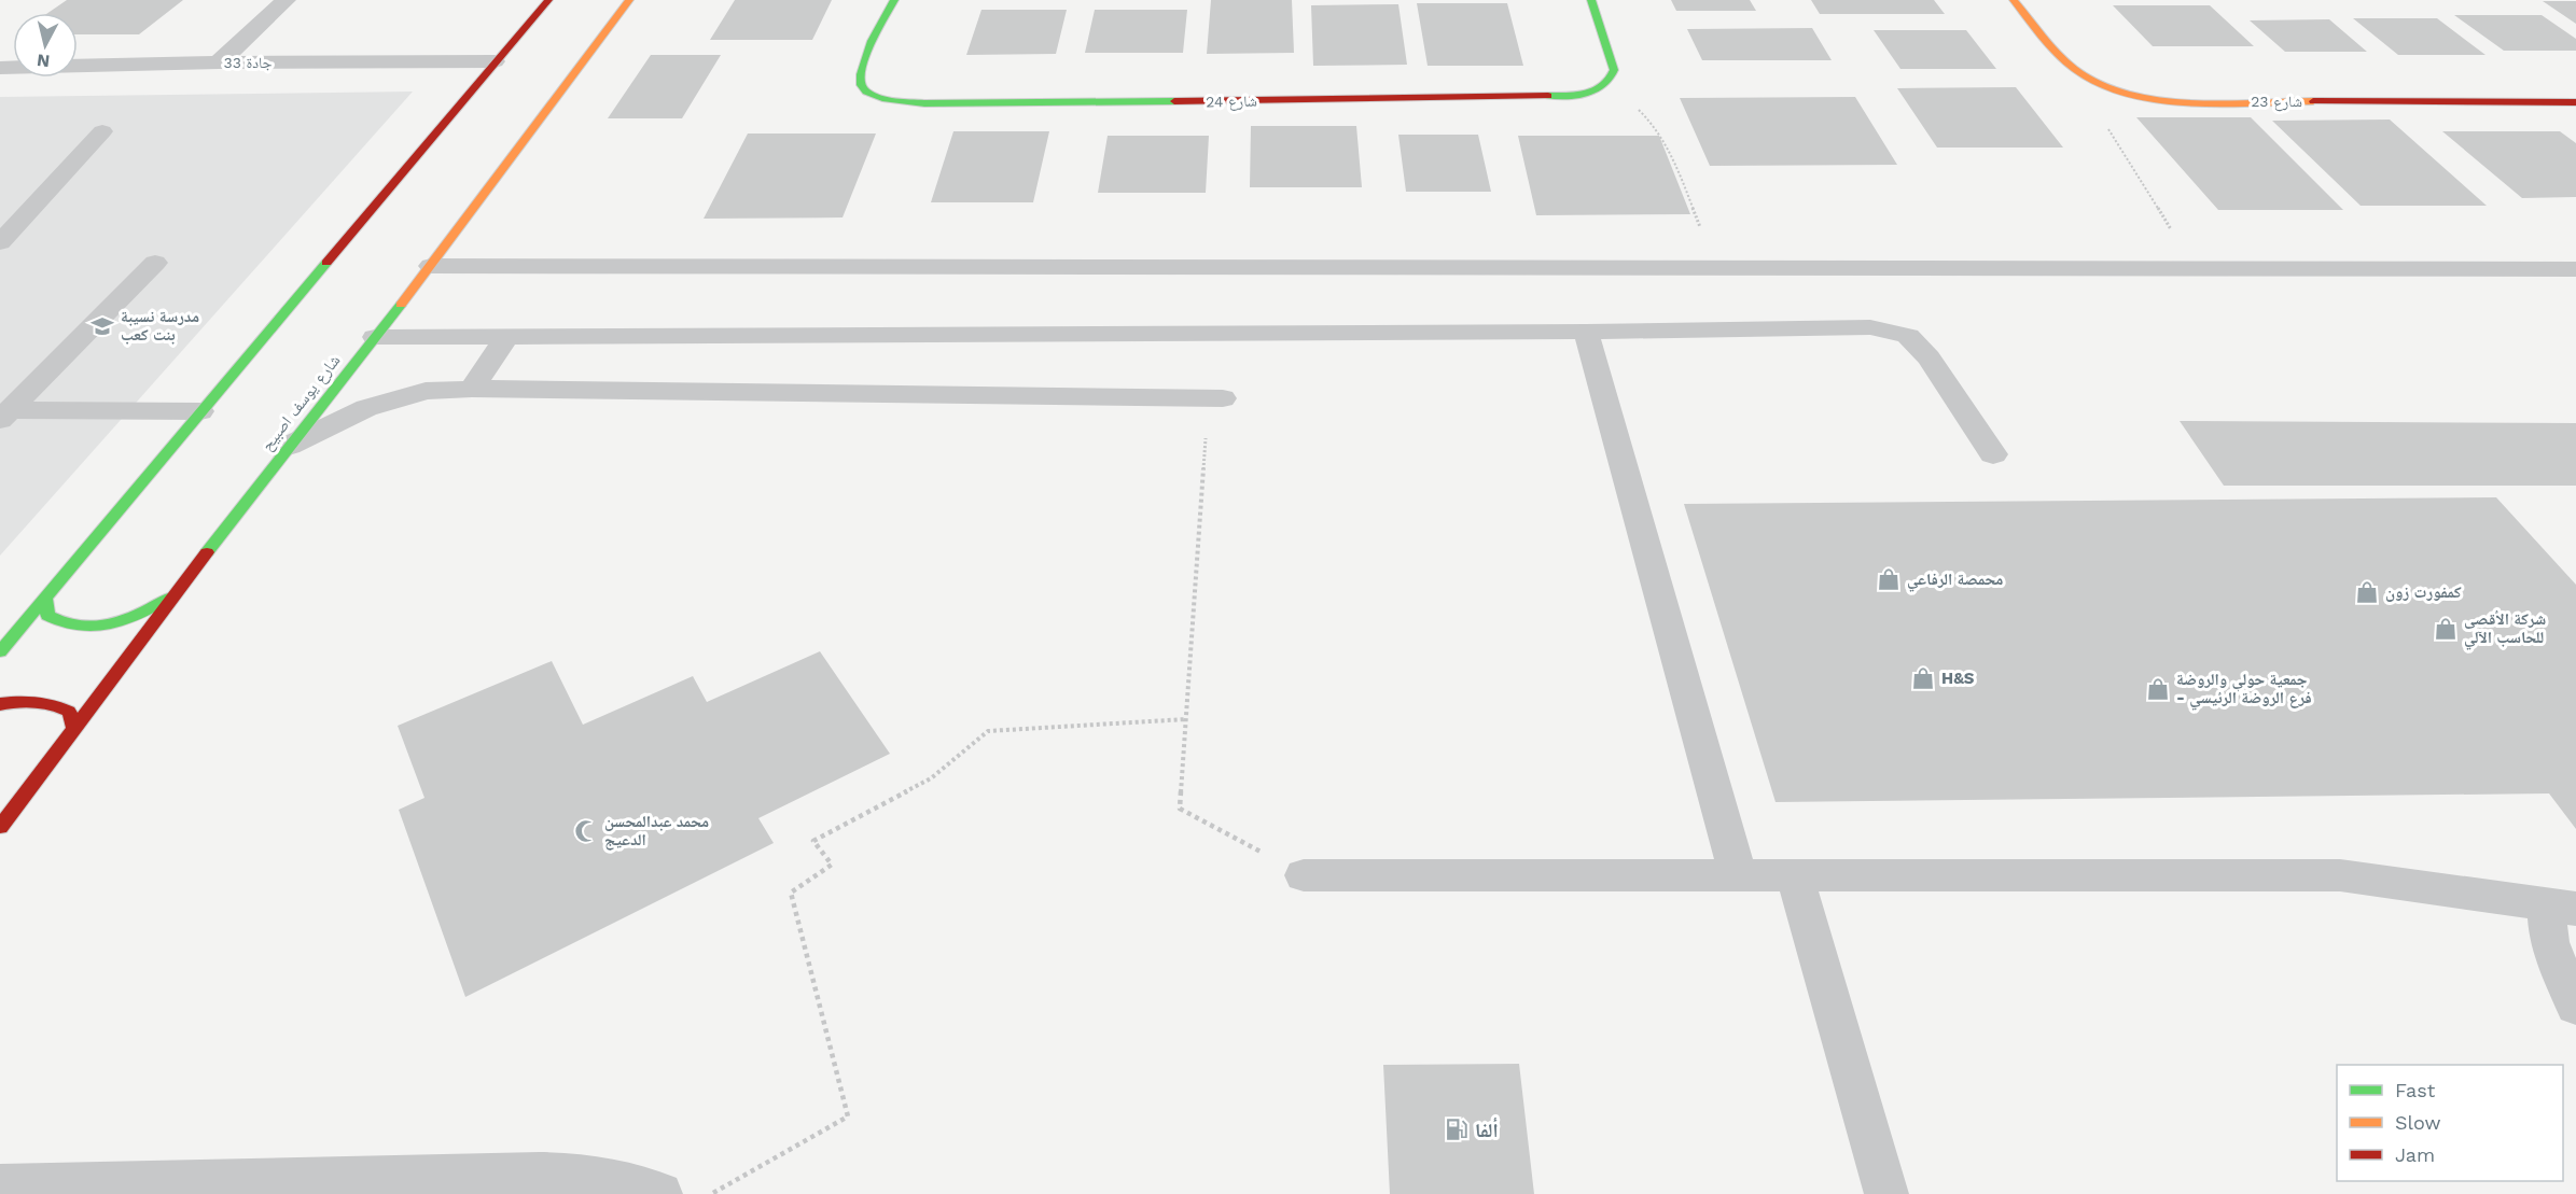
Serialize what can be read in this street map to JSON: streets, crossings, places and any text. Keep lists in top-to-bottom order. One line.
{"streets":{"street":["جادة 33","شارع 24","شارع 23","شارع يوسف اصبيح"]},"places":{"school or university":["مدرسة نسيبة بنت كعب"],"shop":["محمصة الرفاعي","كمفورت زون","شركة الأقصى للحاسب الآلي","H&S","جمعية حولي والروضة - فرع الروضة الرئيسي"],"mosque":["محمد عبدالمحسن الدعيج"],"fuel station":["ألفا"]},"legend":["Fast","Slow","Jam"],"north":"bottom"}
